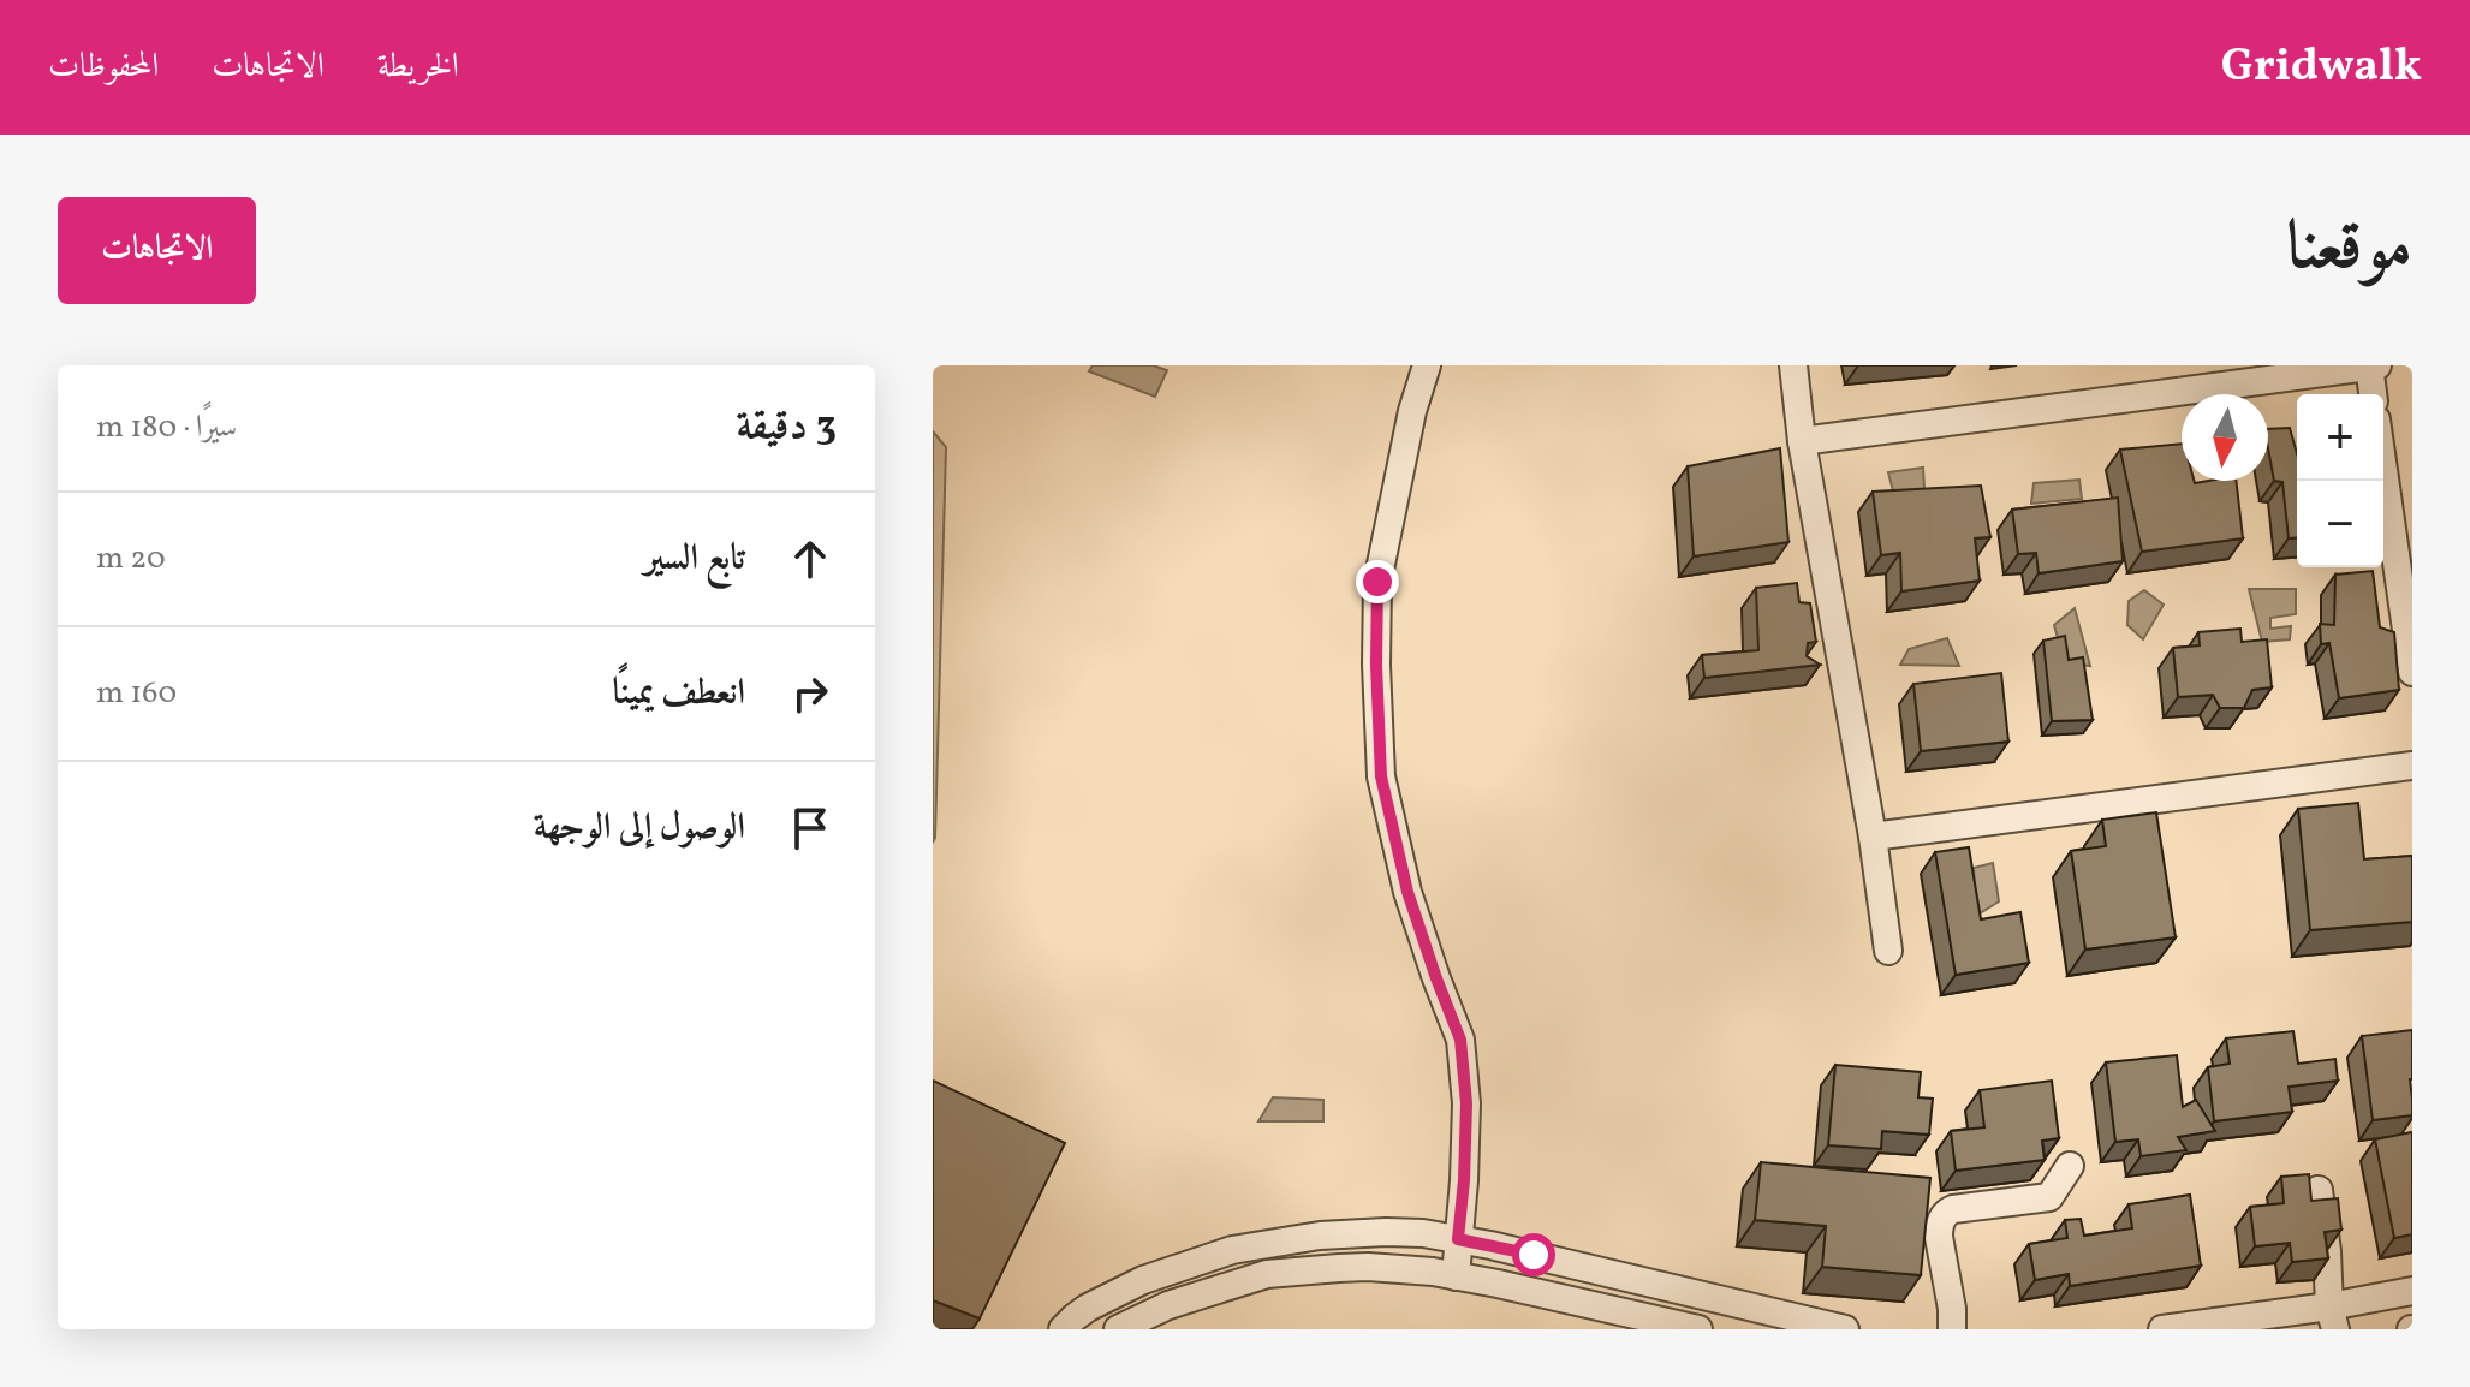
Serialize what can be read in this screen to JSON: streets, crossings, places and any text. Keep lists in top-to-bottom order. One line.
{"north":"bottom","page":{"header":"Gridwalk","nav":["الخريطة","الاتجاهات","المحفوظات"],"title":"موقعنا","buttons":"الاتجاهات","heading":["3 دقيقة","سيرًا · 180 m"],"map_buttons":["+","−"],"list":[["تابع السير","20 m"],["انعطف يمينًا","160 m"],"الوصول إلى الوجهة"]}}
